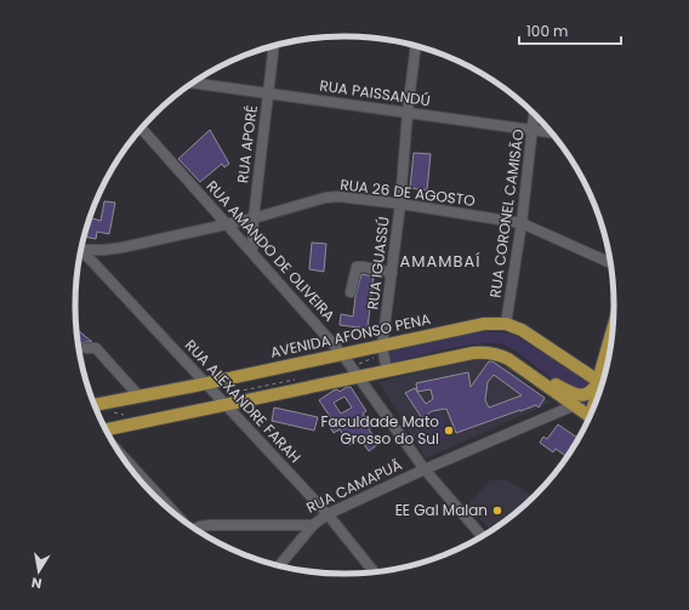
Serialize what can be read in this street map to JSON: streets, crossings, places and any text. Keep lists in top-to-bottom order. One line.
{"streets":{"main road":["AVENIDA AFONSO PENA"],"street":["RUA PAISSANDÚ","RUA APORÉ","RUA 26 DE AGOSTO","RUA CORONEL CAMISÃO","RUA AMANDO DE OLIVEIRA","RUA IGUASSÚ","RUA ALEXANDRE FARAH","RUA CAMAPUÃ"]},"crossings":[["RUA PAISSANDÚ","RUA APORÉ"],["RUA PAISSANDÚ","RUA CORONEL CAMISÃO"],["RUA PAISSANDÚ","RUA IGUASSÚ"],["RUA APORÉ","RUA 26 DE AGOSTO"],["RUA APORÉ","RUA AMANDO DE OLIVEIRA"],["RUA 26 DE AGOSTO","RUA CORONEL CAMISÃO"],["RUA 26 DE AGOSTO","RUA AMANDO DE OLIVEIRA"],["RUA 26 DE AGOSTO","RUA IGUASSÚ"],["RUA CORONEL CAMISÃO","AVENIDA AFONSO PENA"],["RUA AMANDO DE OLIVEIRA","AVENIDA AFONSO PENA"],["RUA AMANDO DE OLIVEIRA","RUA CAMAPUÃ"],["RUA IGUASSÚ","AVENIDA AFONSO PENA"],["AVENIDA AFONSO PENA","RUA ALEXANDRE FARAH"],["RUA ALEXANDRE FARAH","RUA CAMAPUÃ"]],"districts":["AMAMBAÍ"],"places":["Faculdade Mato Grosso do Sul","EE Gal Malan"],"scale_bar":"100 m","north":"bottom"}
